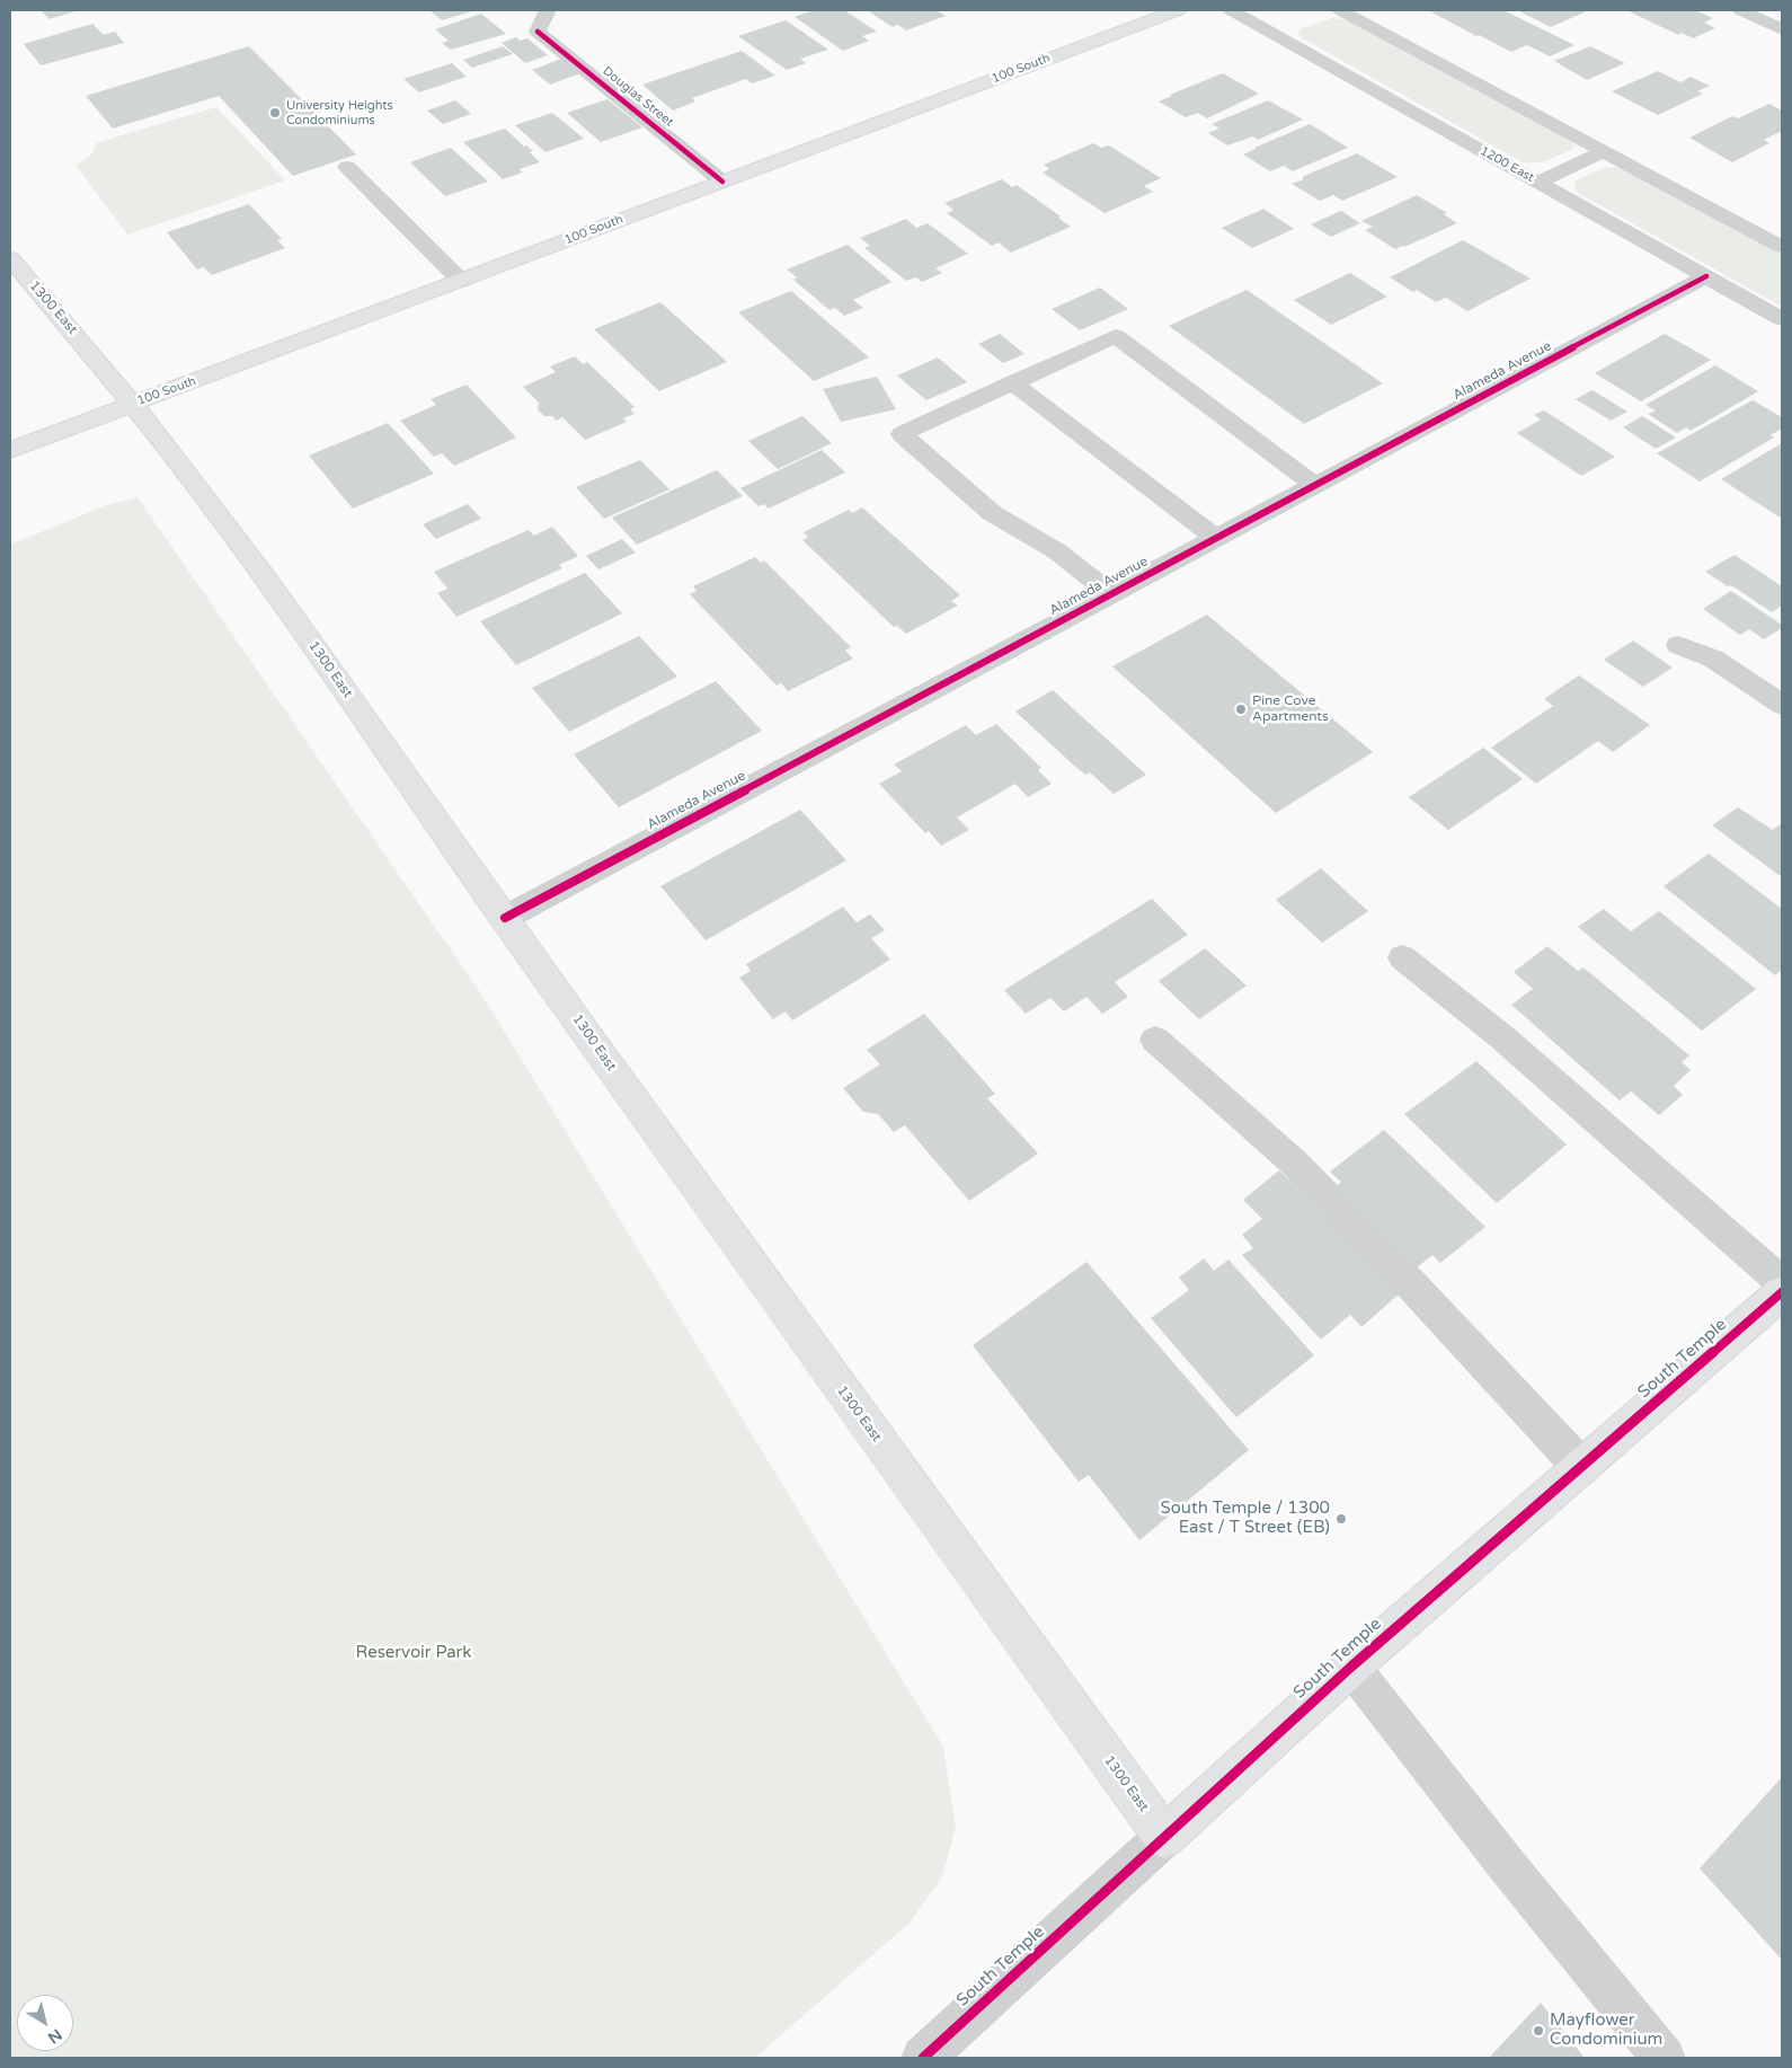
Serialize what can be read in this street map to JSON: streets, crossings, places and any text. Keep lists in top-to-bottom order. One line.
{"streets":{"main road":["100 South","1300 East","South Temple"],"street":["Douglas Street","1200 East","Alameda Avenue"]},"crossings":[["100 South","Douglas Street"],["100 South","1300 East"],["1200 East","Alameda Avenue"],["1300 East","Alameda Avenue"],["1300 East","South Temple"]],"parks":["Reservoir Park"],"places":["University Heights Condominiums","Pine Cove Apartments","South Temple / 1300 East / T Street (EB)","Mayflower Condominium"],"north":"bottom right"}
